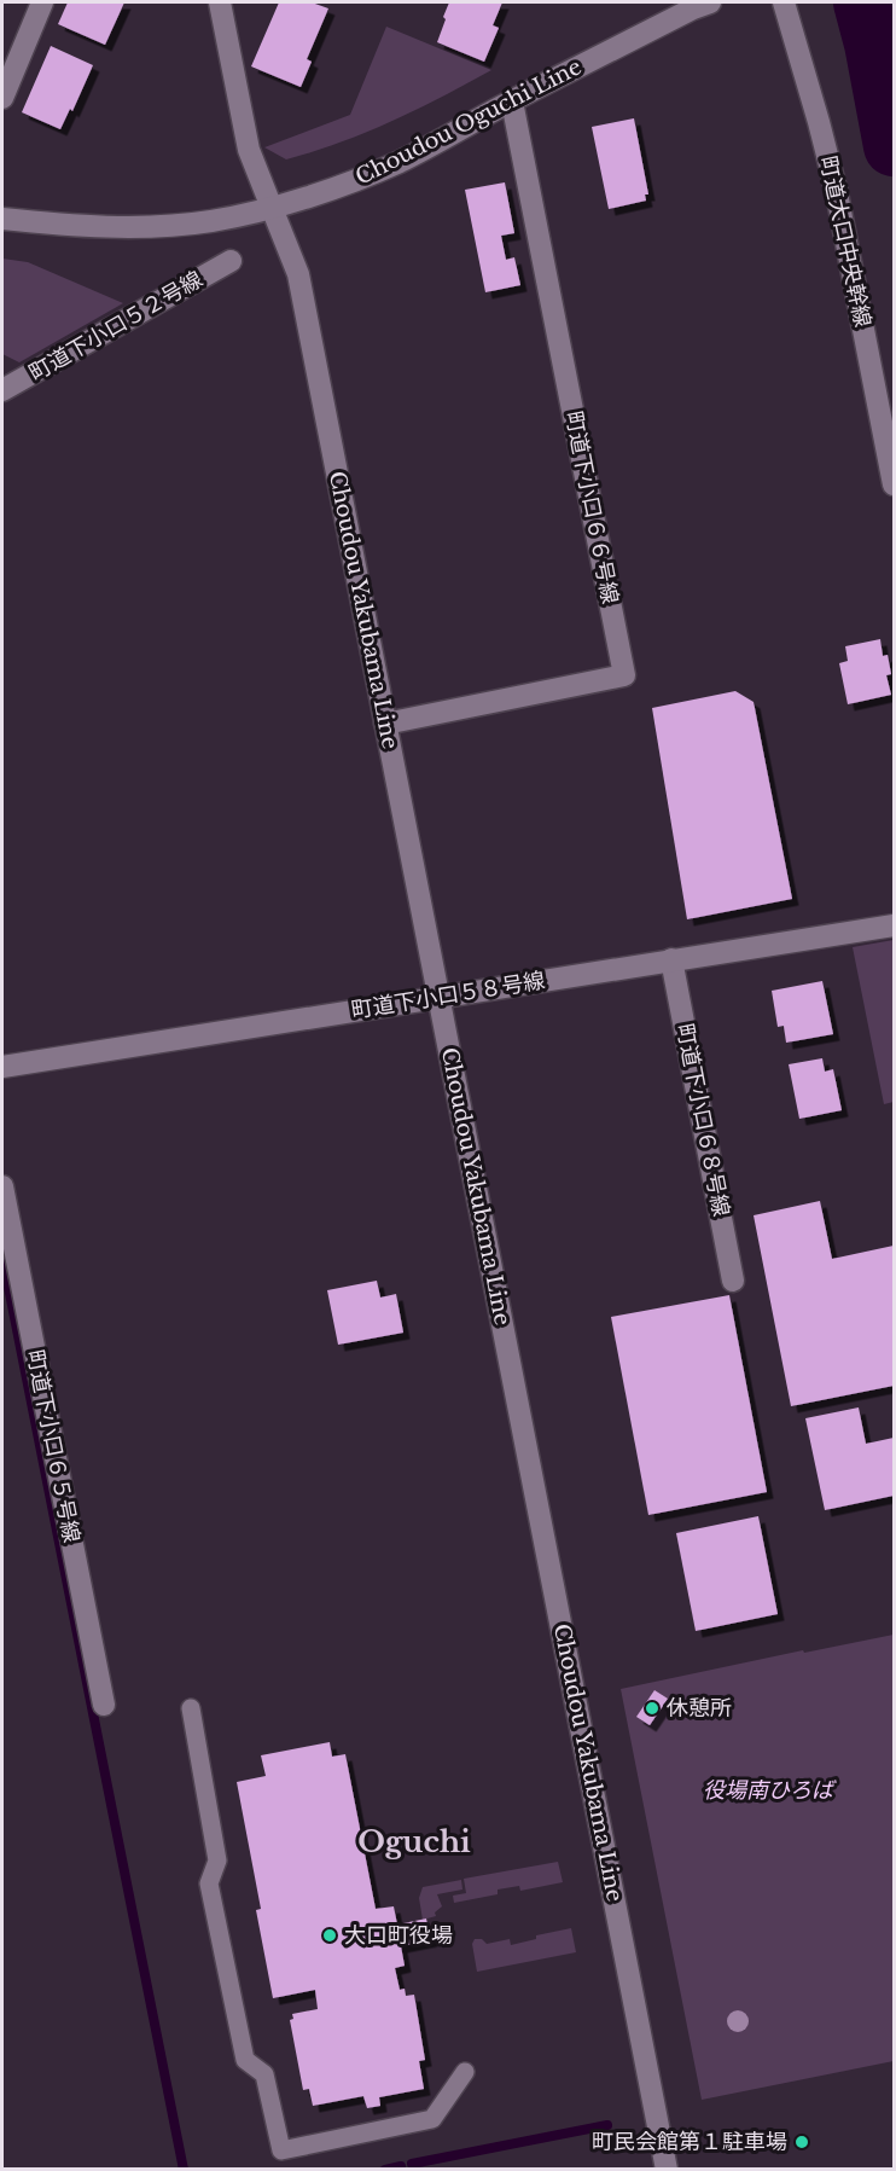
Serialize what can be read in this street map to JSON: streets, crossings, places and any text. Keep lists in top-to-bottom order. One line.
{"streets":{"street":["Choudou Oguchi Line","町道大口中央幹線","町道下小口５２号線","町道下小口６６号線","Choudou Yakubama Line","町道下小口５８号線","町道下小口６８号線","町道下小口６５号線"]},"crossings":[["Choudou Oguchi Line","町道下小口６６号線"],["Choudou Oguchi Line","Choudou Yakubama Line"],["町道下小口６６号線","Choudou Yakubama Line"],["Choudou Yakubama Line","町道下小口５８号線"],["町道下小口５８号線","町道下小口６８号線"]],"districts":["Oguchi"],"parks":["役場南ひろば"],"places":["休憩所","大口町役場","町民会館第１駐車場"]}
